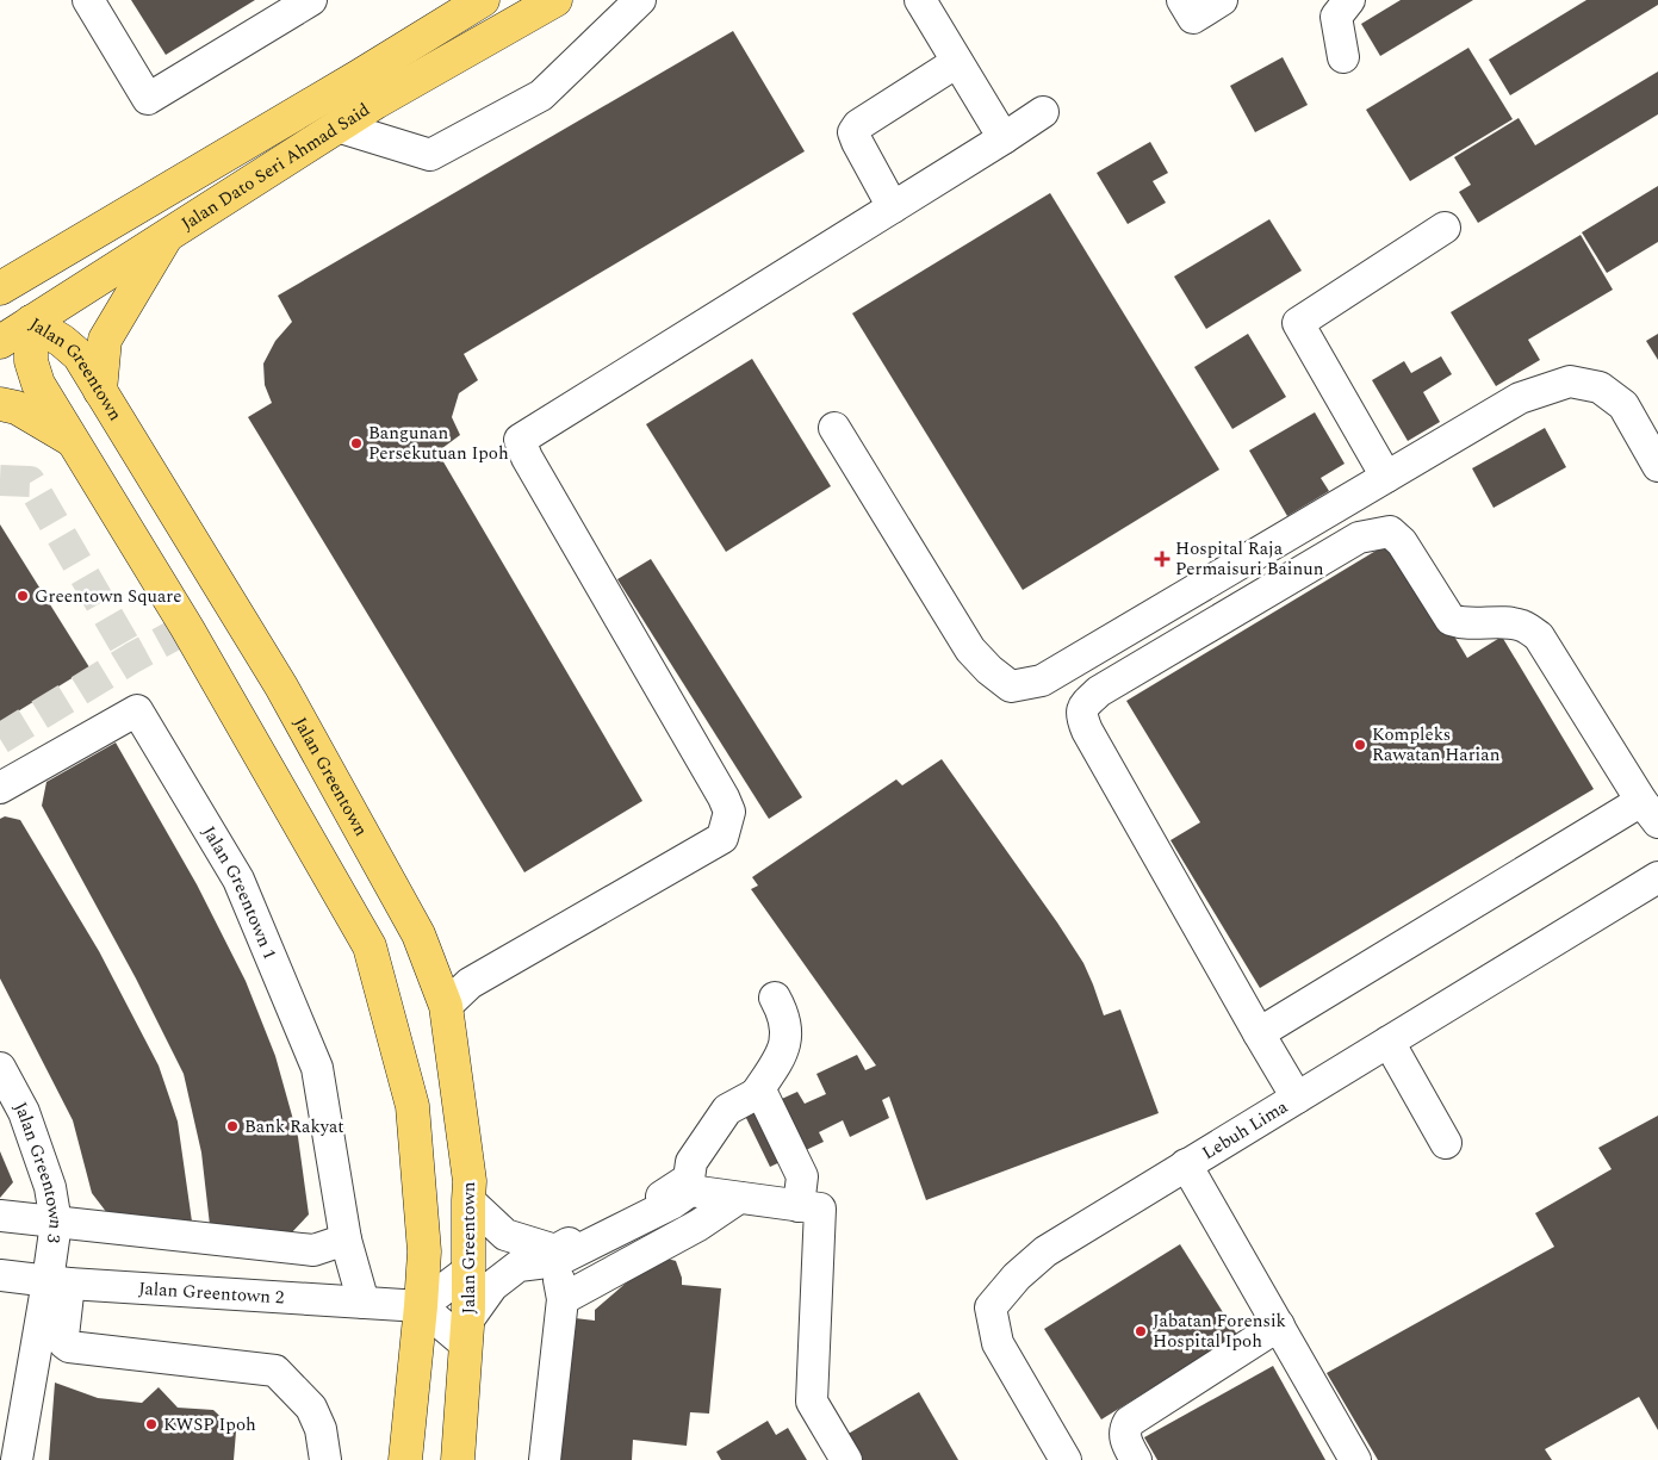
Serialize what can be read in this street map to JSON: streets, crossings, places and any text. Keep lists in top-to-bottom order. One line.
{"streets":{"main road":["Jalan Dato Seri Ahmad Said","Jalan Greentown"],"street":["Jalan Greentown 1","Lebuh Lima","Jalan Greentown 3","Jalan Greentown 2"]},"crossings":[["Jalan Dato Seri Ahmad Said","Jalan Greentown"],["Jalan Greentown","Jalan Greentown 2"],["Jalan Greentown 3","Jalan Greentown 2"]],"places":{"other":["Bangunan Persekutuan Ipoh","Greentown Square","Kompleks Rawatan Harian","Bank Rakyat","Jabatan Forensik Hospital Ipoh","KWSP Ipoh"],"health":["Hospital Raja Permaisuri Bainun"]}}
